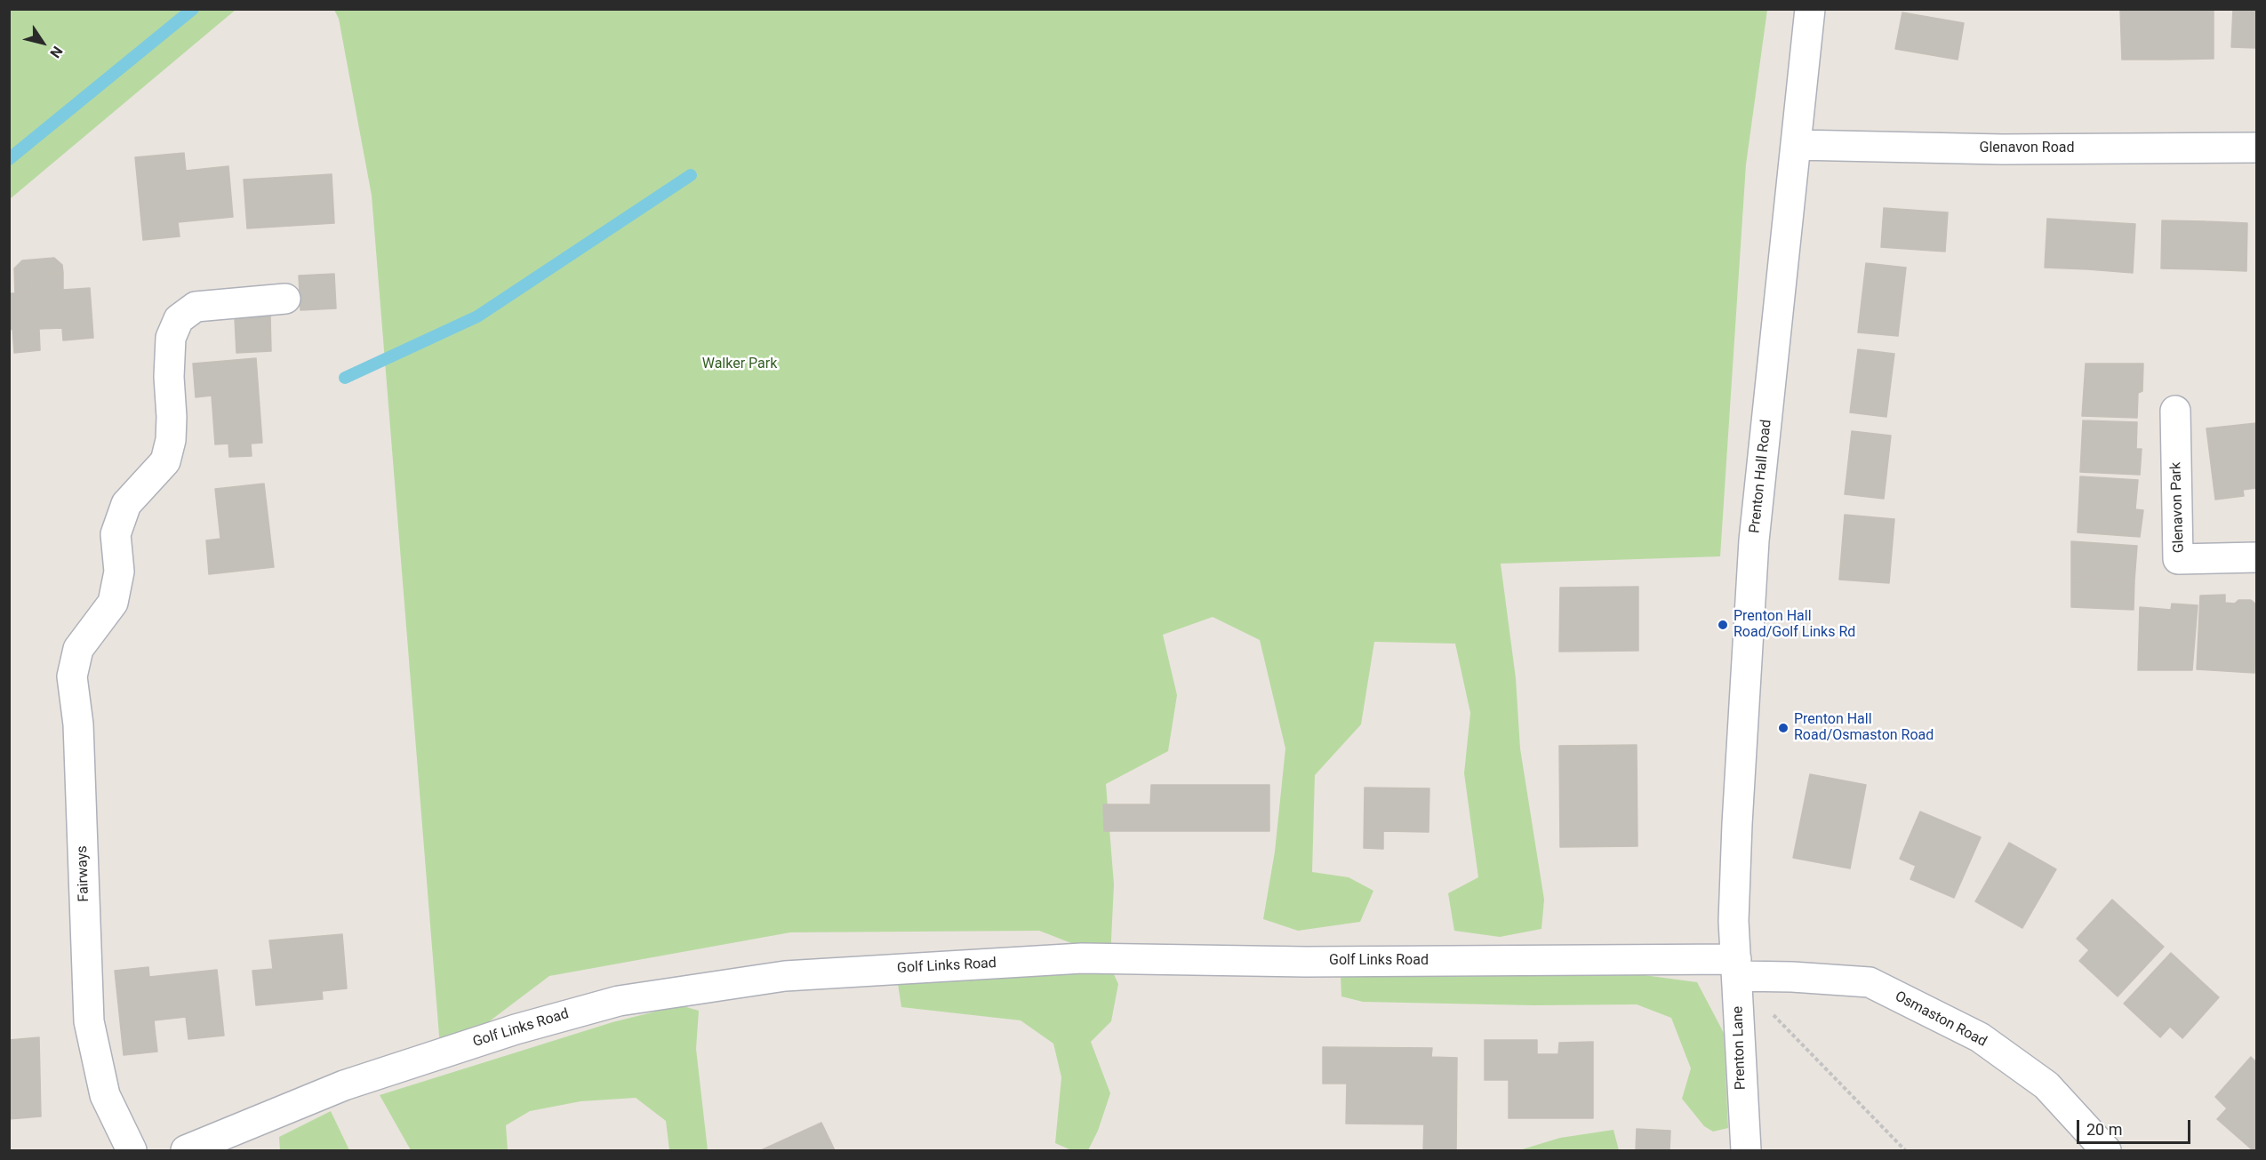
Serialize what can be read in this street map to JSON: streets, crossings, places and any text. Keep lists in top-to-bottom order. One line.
{"streets":{"street":["Glenavon Road","Prenton Hall Road","Glenavon Park","Fairways","Golf Links Road","Osmaston Road","Prenton Lane"]},"crossings":[["Glenavon Road","Prenton Hall Road"],["Prenton Hall Road","Golf Links Road"],["Prenton Hall Road","Osmaston Road"],["Prenton Hall Road","Prenton Lane"],["Golf Links Road","Osmaston Road"],["Golf Links Road","Prenton Lane"],["Osmaston Road","Prenton Lane"]],"parks":["Walker Park"],"places":["Prenton Hall Road/Golf Links Rd","Prenton Hall Road/Osmaston Road"],"scale_bar":"20 m","north":"bottom right"}
